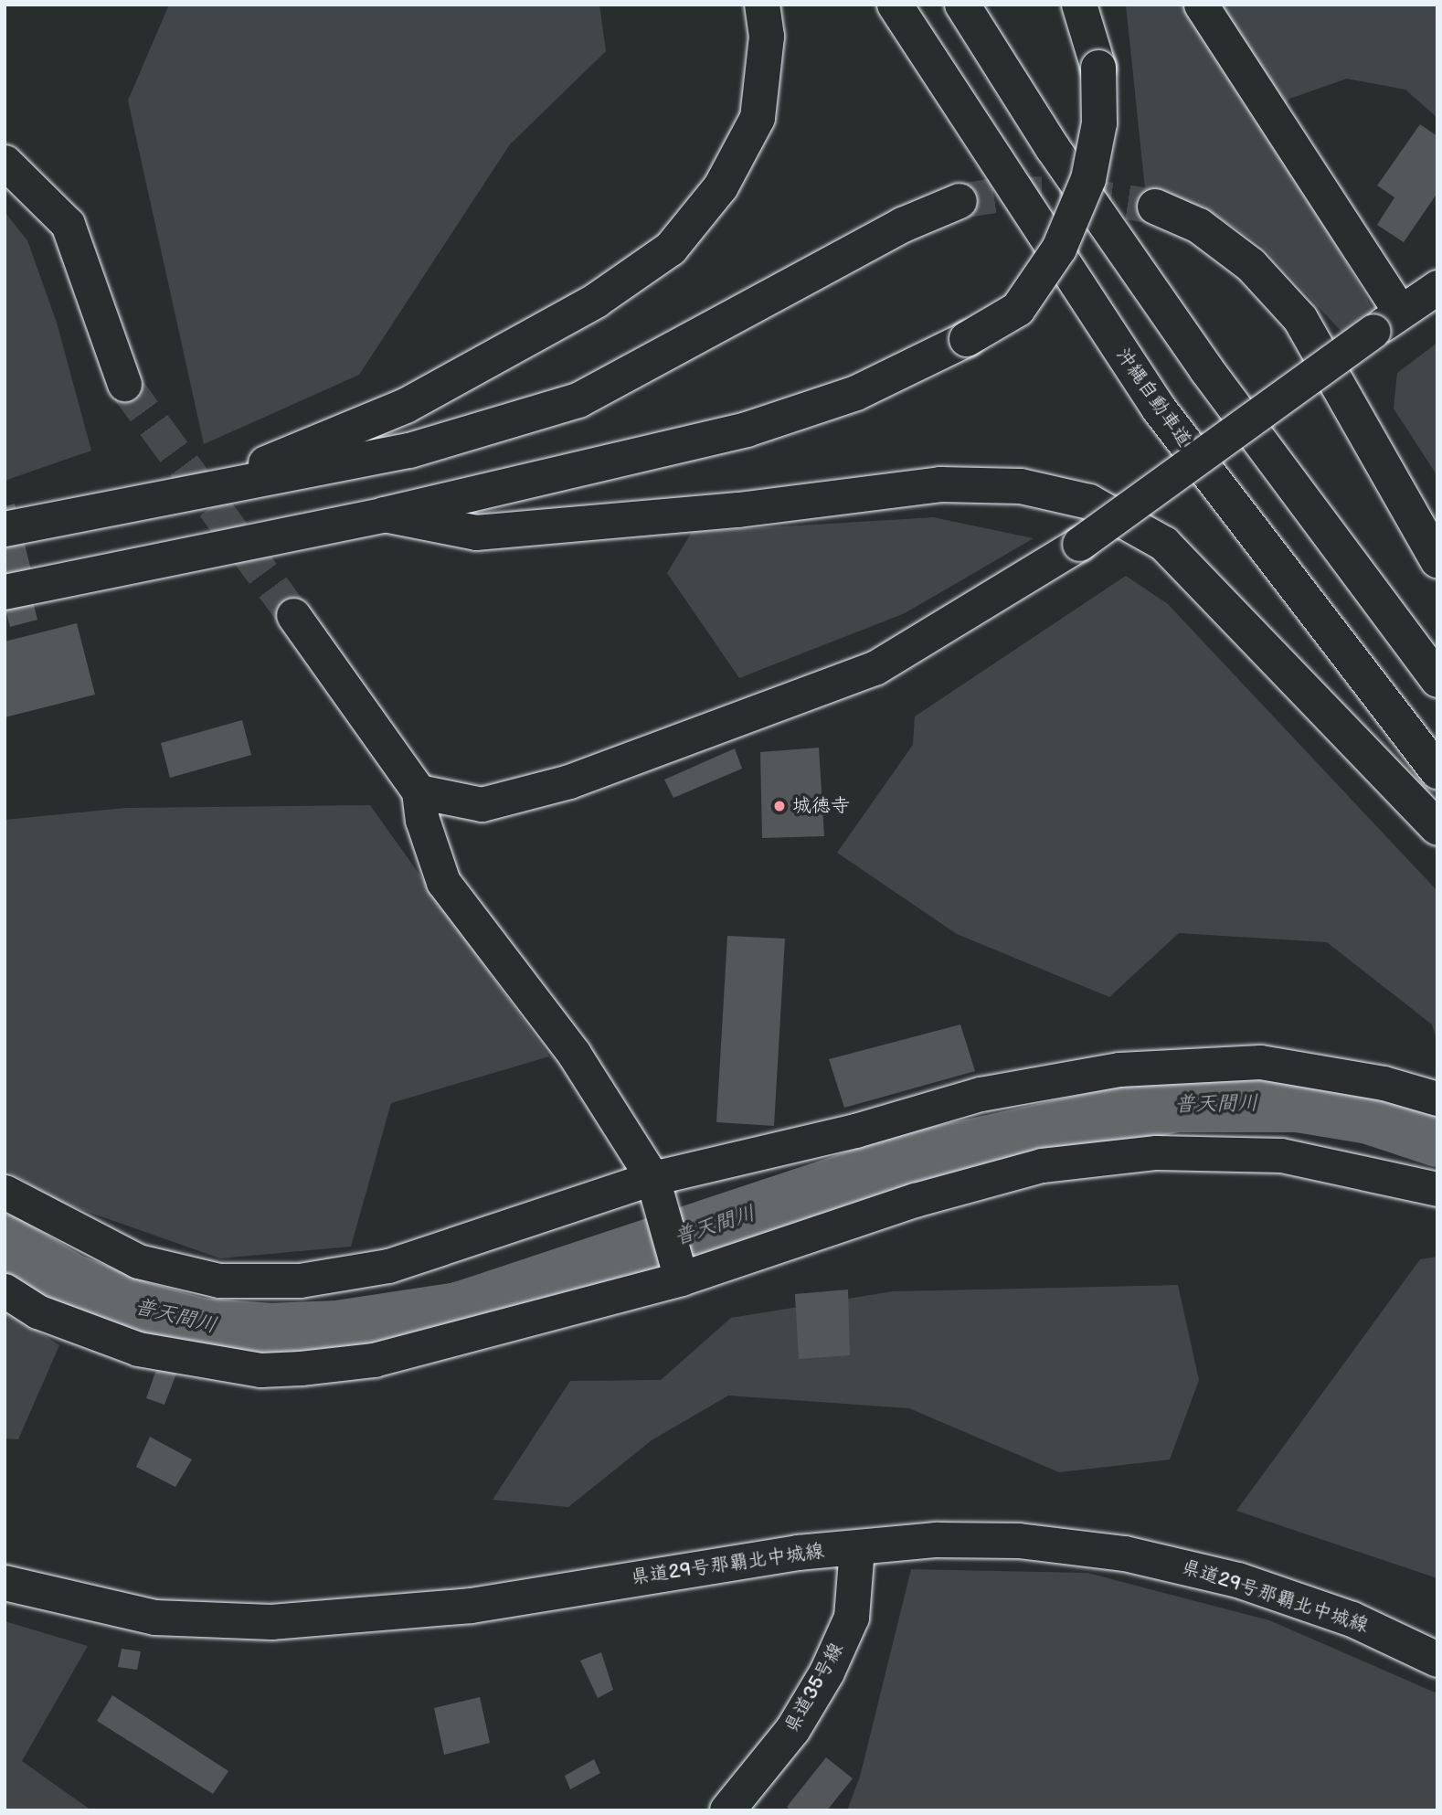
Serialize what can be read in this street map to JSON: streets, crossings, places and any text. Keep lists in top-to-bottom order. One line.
{"streets":{"main road":["沖縄自動車道","県道29号那覇北中城線","県道35号線"]},"crossings":[["県道29号那覇北中城線","県道35号線"]],"water":["普天間川"],"places":["城徳寺"]}
